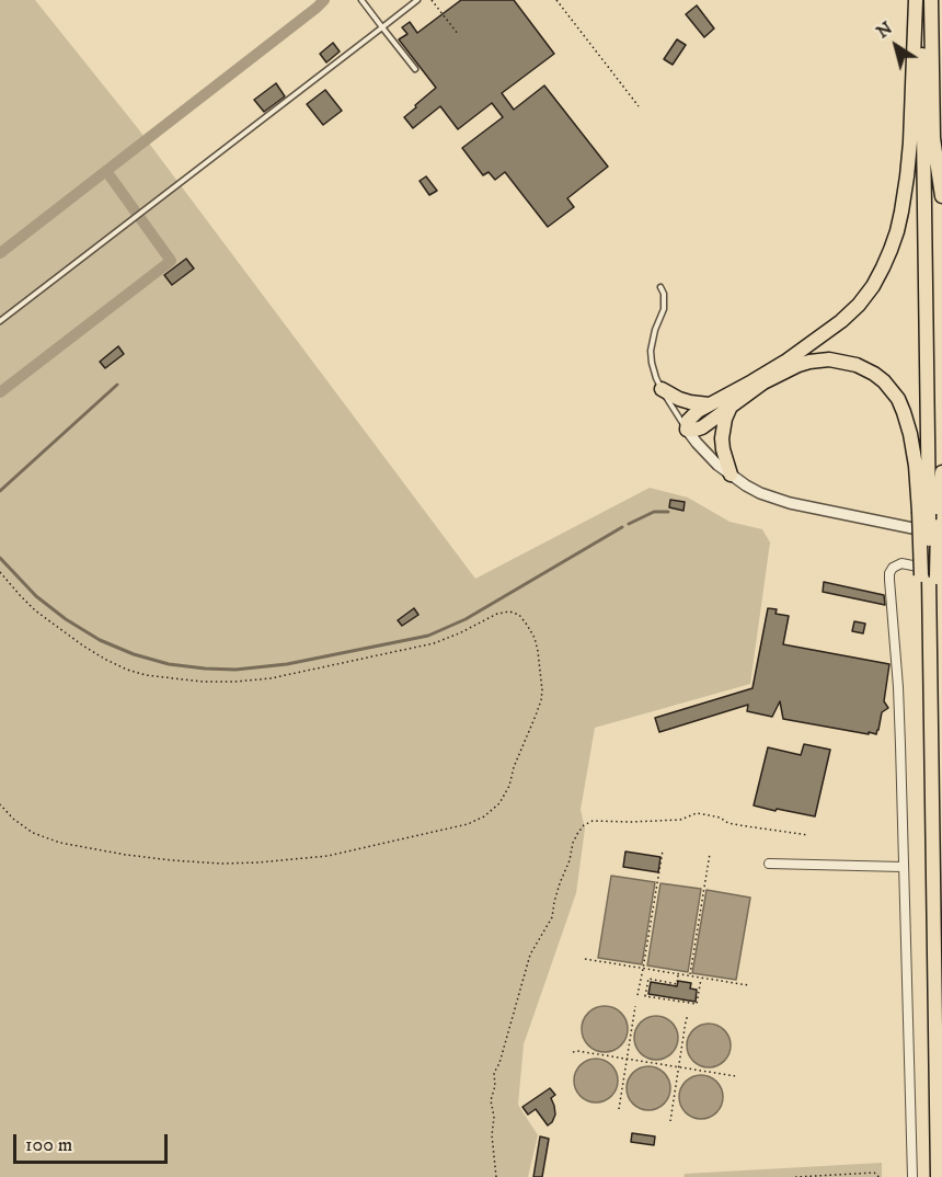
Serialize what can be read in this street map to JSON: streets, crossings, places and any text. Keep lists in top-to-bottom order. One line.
{"scale_bar":"100 m","north":"top left"}
